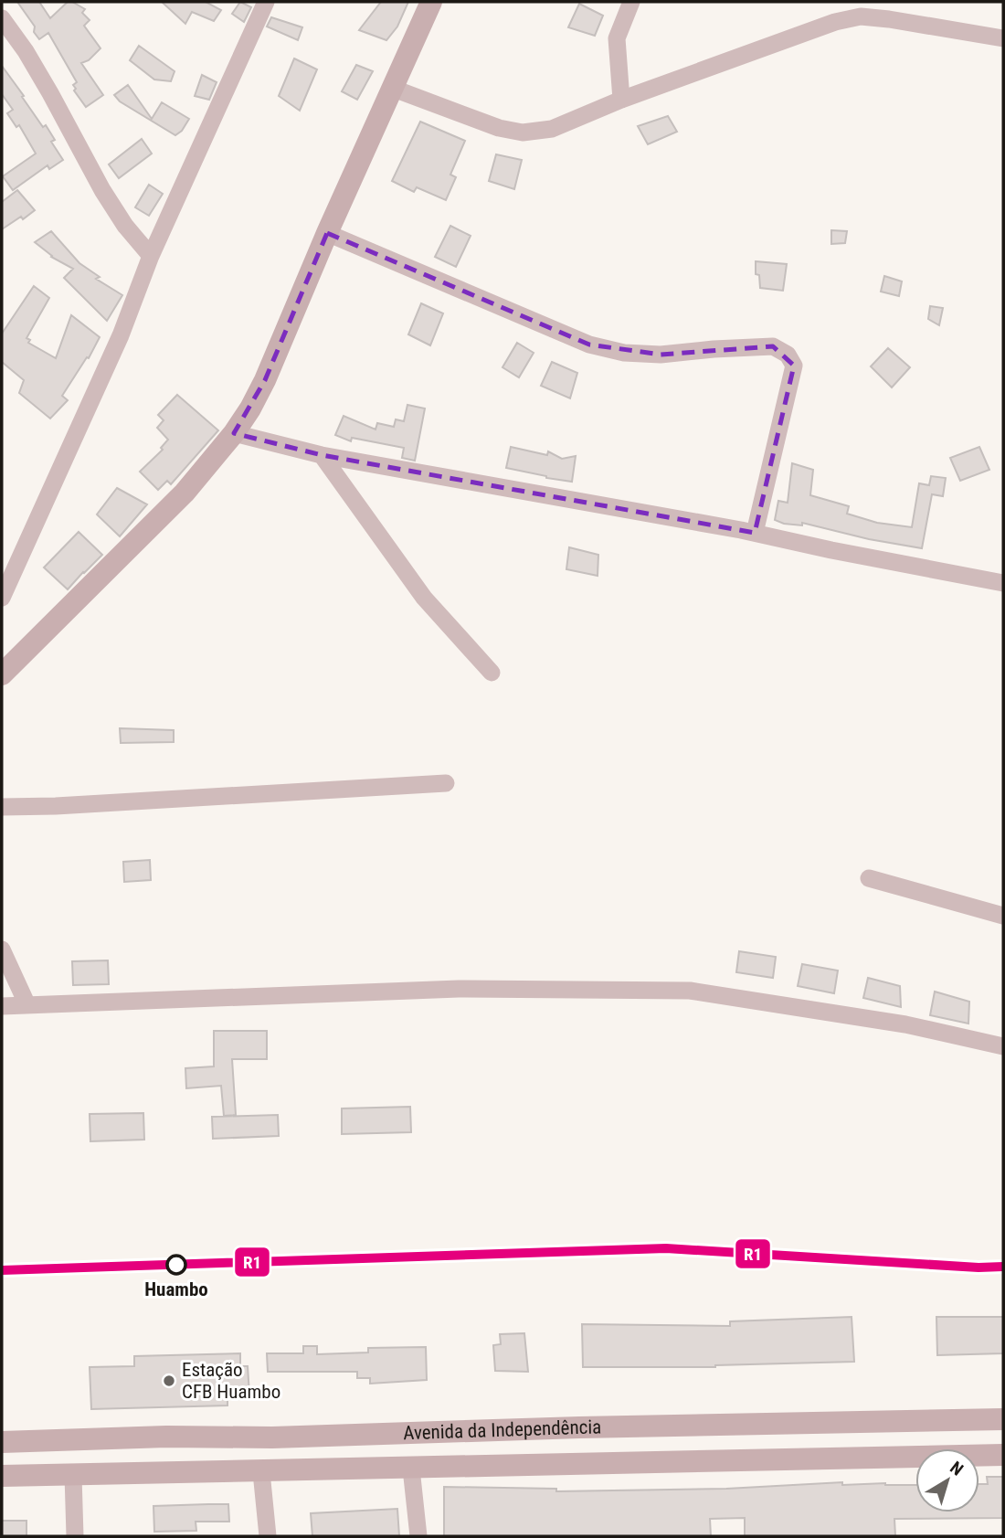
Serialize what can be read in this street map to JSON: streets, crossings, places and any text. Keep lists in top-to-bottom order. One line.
{"streets":{"main road":["Avenida da Independência"]},"places":["Huambo","Estação CFB Huambo"],"lines":["transit line R1"],"north":"top right"}
